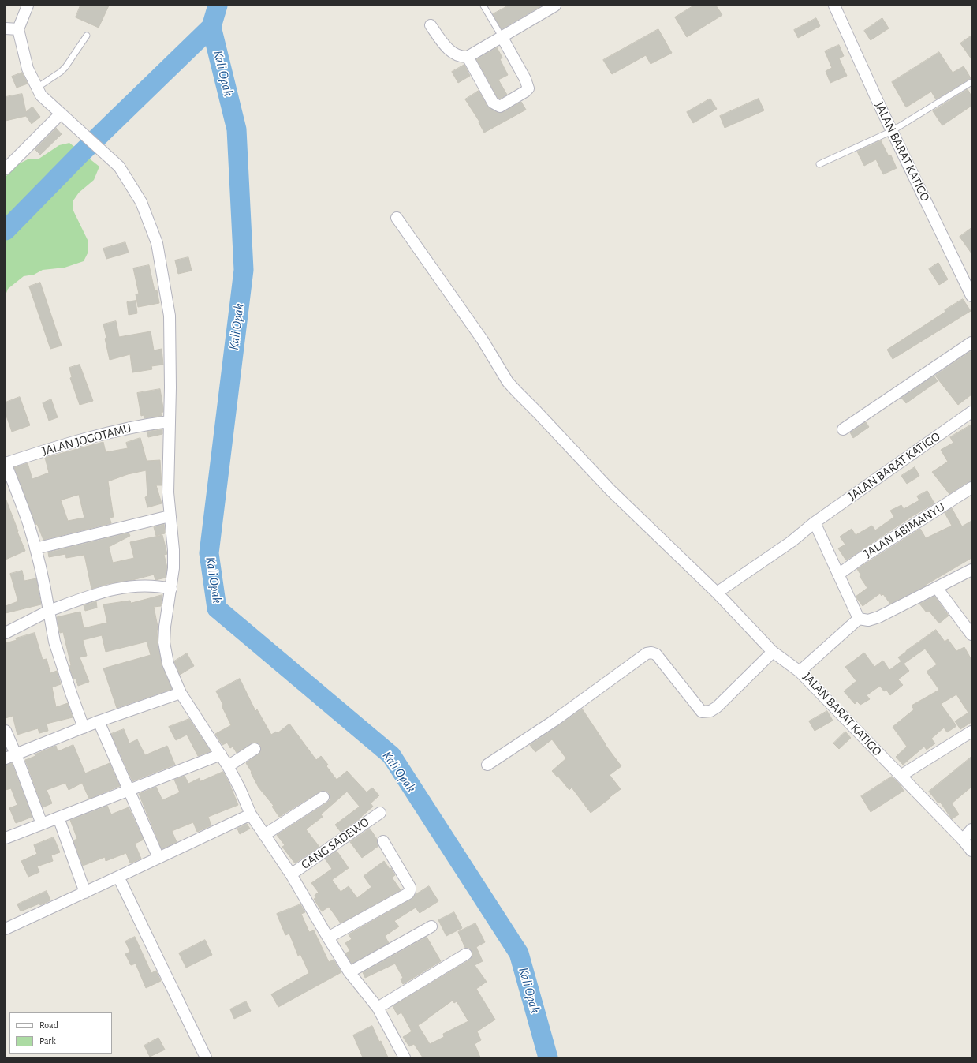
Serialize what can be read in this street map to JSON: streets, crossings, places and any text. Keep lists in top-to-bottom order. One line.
{"streets":{"street":["JALAN BARAT KATIGO","JALAN JOGOTAMU","JALAN ABIMANYU","GANG SADEWO"]},"water":["Kali Opak"],"legend":["Road","Park"]}
